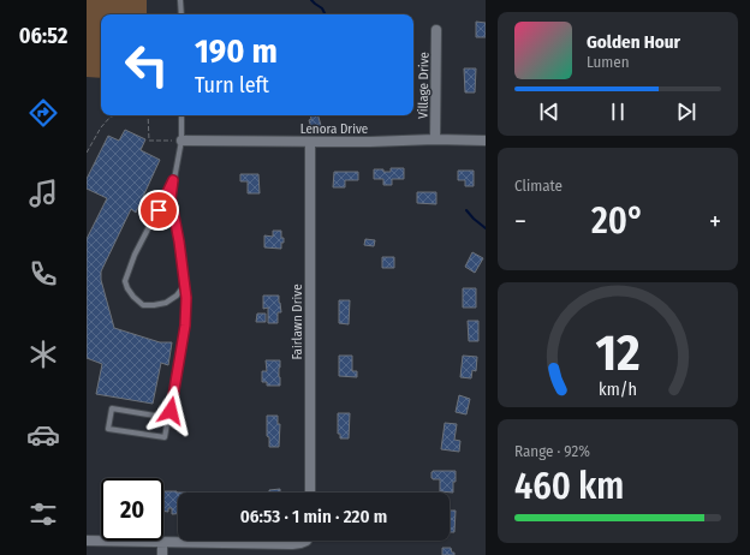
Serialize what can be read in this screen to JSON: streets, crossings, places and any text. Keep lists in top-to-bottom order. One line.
{"streets":{"street":["Village Drive","Lenora Drive","Fairlawn Drive"]},"crossings":[["Village Drive","Lenora Drive"],["Lenora Drive","Fairlawn Drive"]],"page":{"tabs":"06:52","turn":["190 m","Turn left"],"song":["Golden Hour","Lumen"],"tile":["Climate",["Range · 92%","460 km"]],"heat":["−","20°","+"],"limit":"20","trip":"06:53 · 1 min · 220 m","gauge":["12","km/h"]}}
